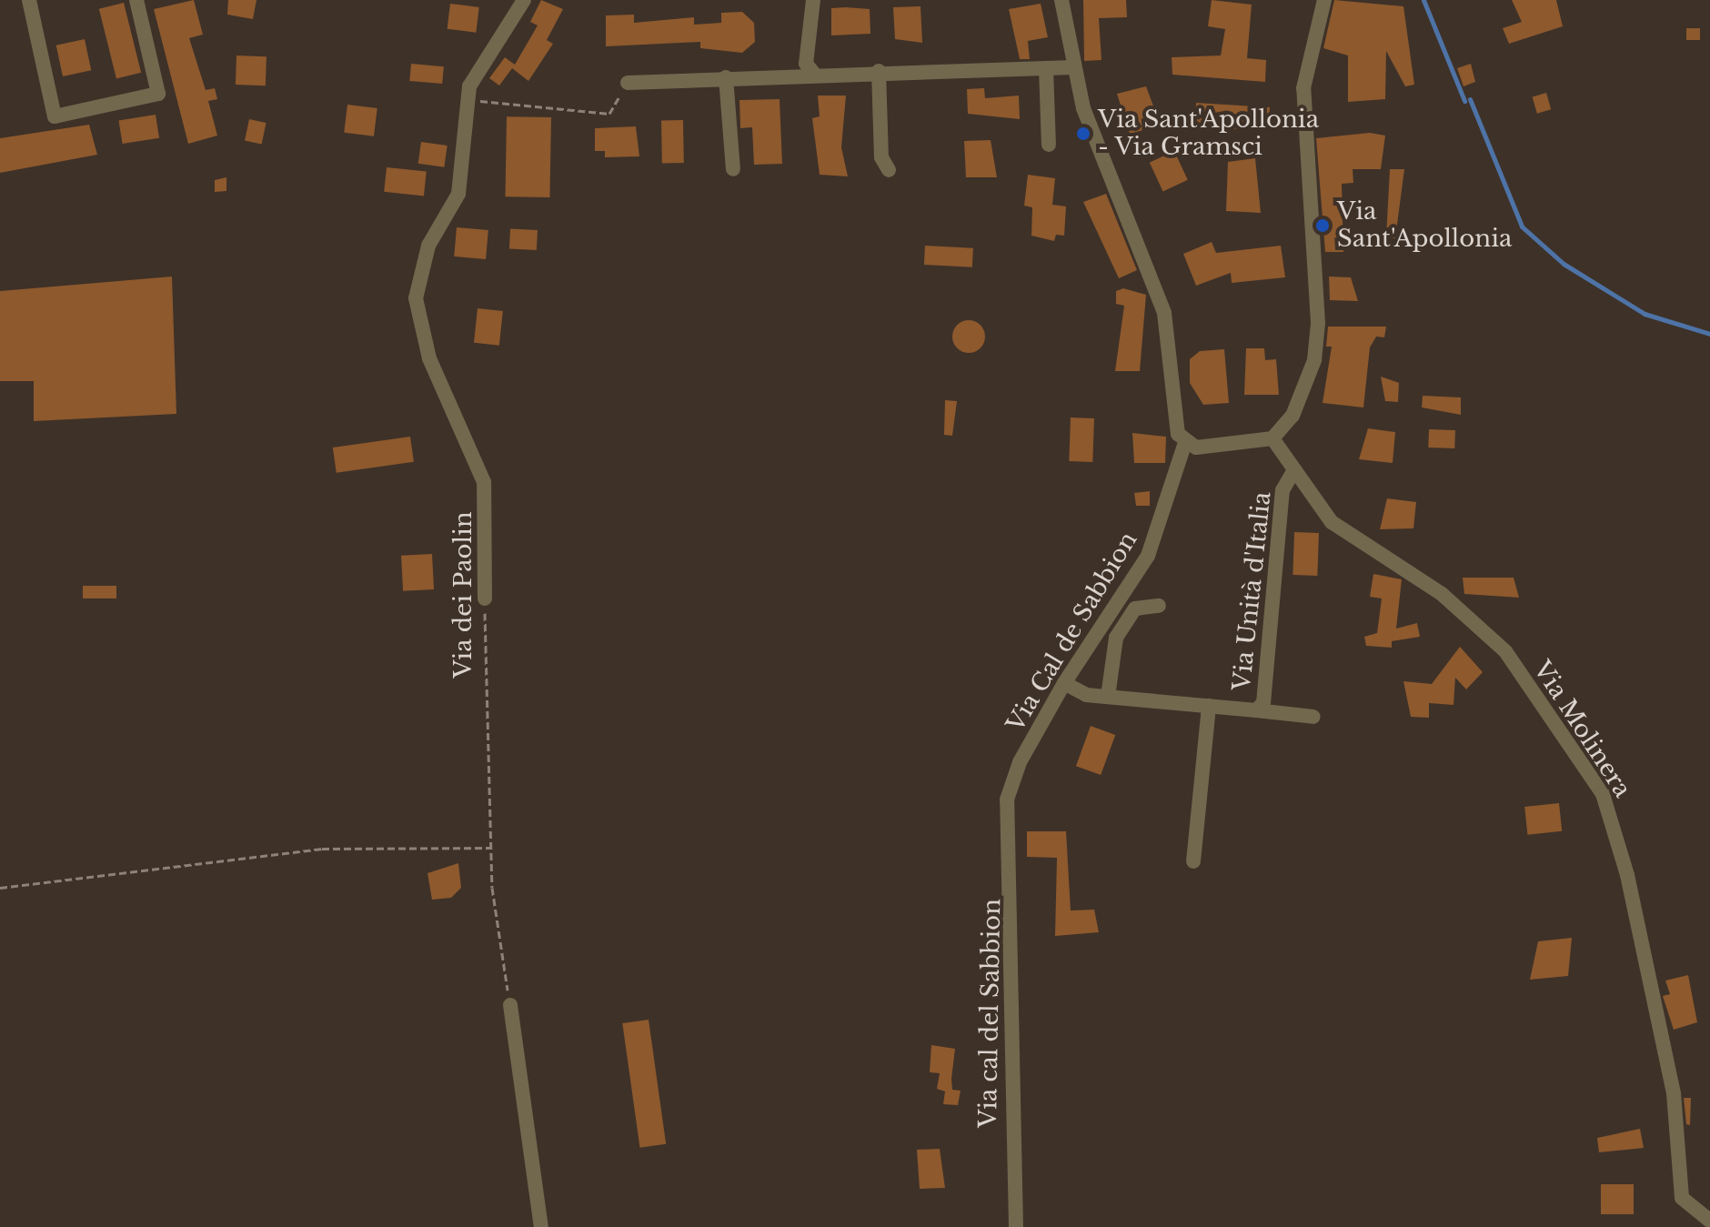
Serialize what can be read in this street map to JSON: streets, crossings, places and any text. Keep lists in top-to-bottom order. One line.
{"streets":{"street":["Via Unità d'Italia","Via dei Paolin","Via Cal de Sabbion","Via Molinera","Via cal del Sabbion"]},"crossings":[["Via Unità d'Italia","Via Cal de Sabbion"],["Via Unità d'Italia","Via Molinera"],["Via Cal de Sabbion","Via cal del Sabbion"]],"places":["Via Sant'Apollonia - Via Gramsci","Via Sant'Apollonia"]}
